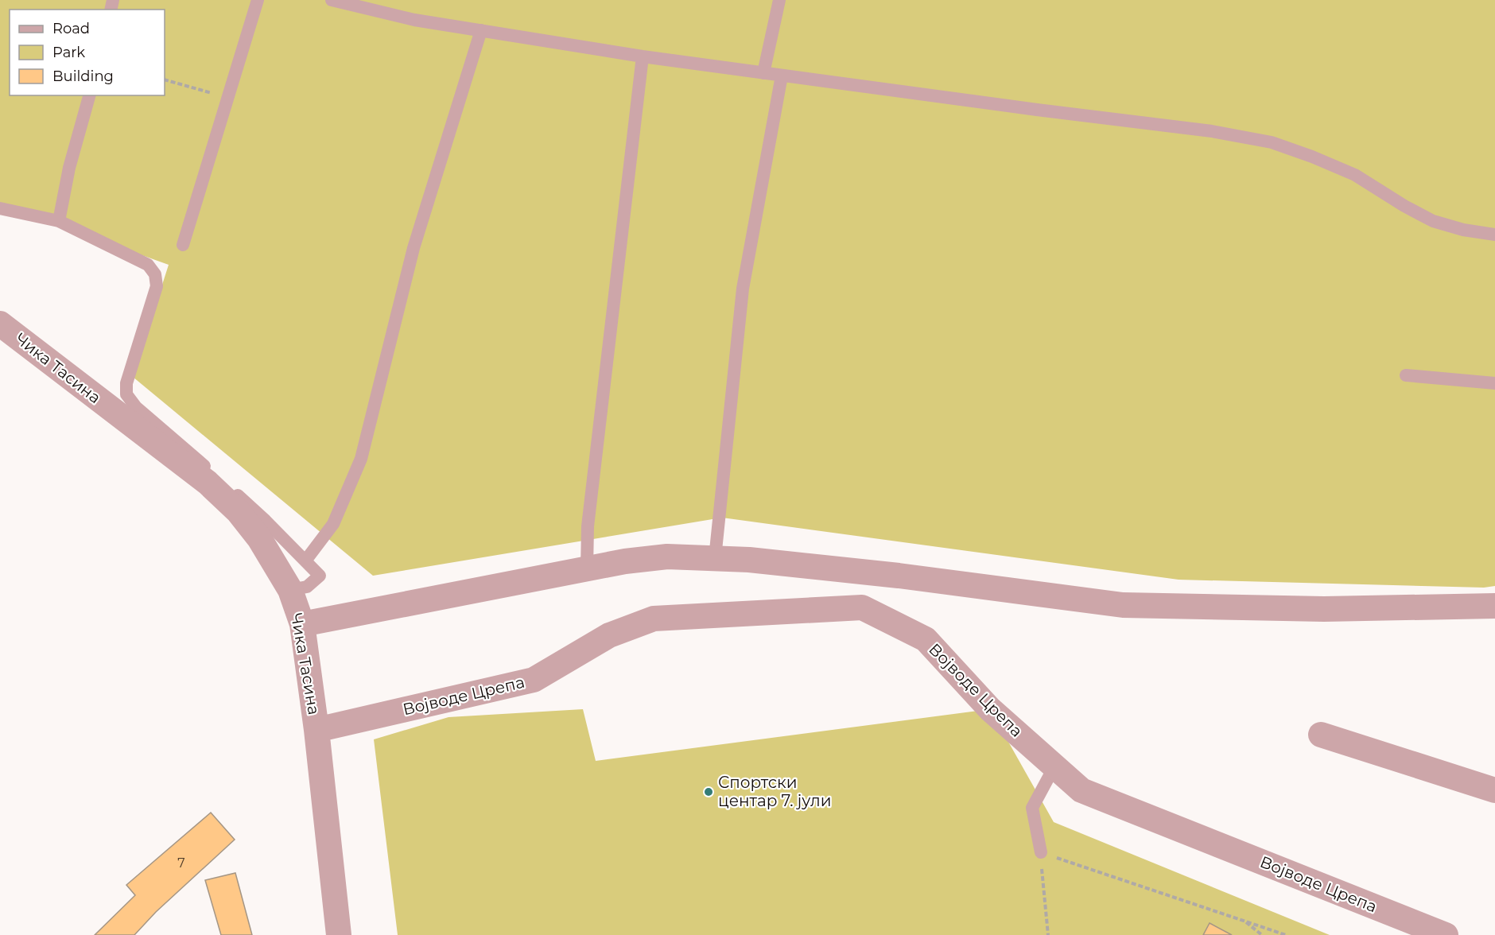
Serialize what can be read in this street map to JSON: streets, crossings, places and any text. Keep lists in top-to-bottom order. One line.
{"streets":{"street":["Чика Тасина","Војводе Црепа"]},"crossings":[["Чика Тасина","Војводе Црепа"]],"places":["Спортски центар 7. јули"],"house_numbers":["7"],"legend":["Road","Park","Building"]}
